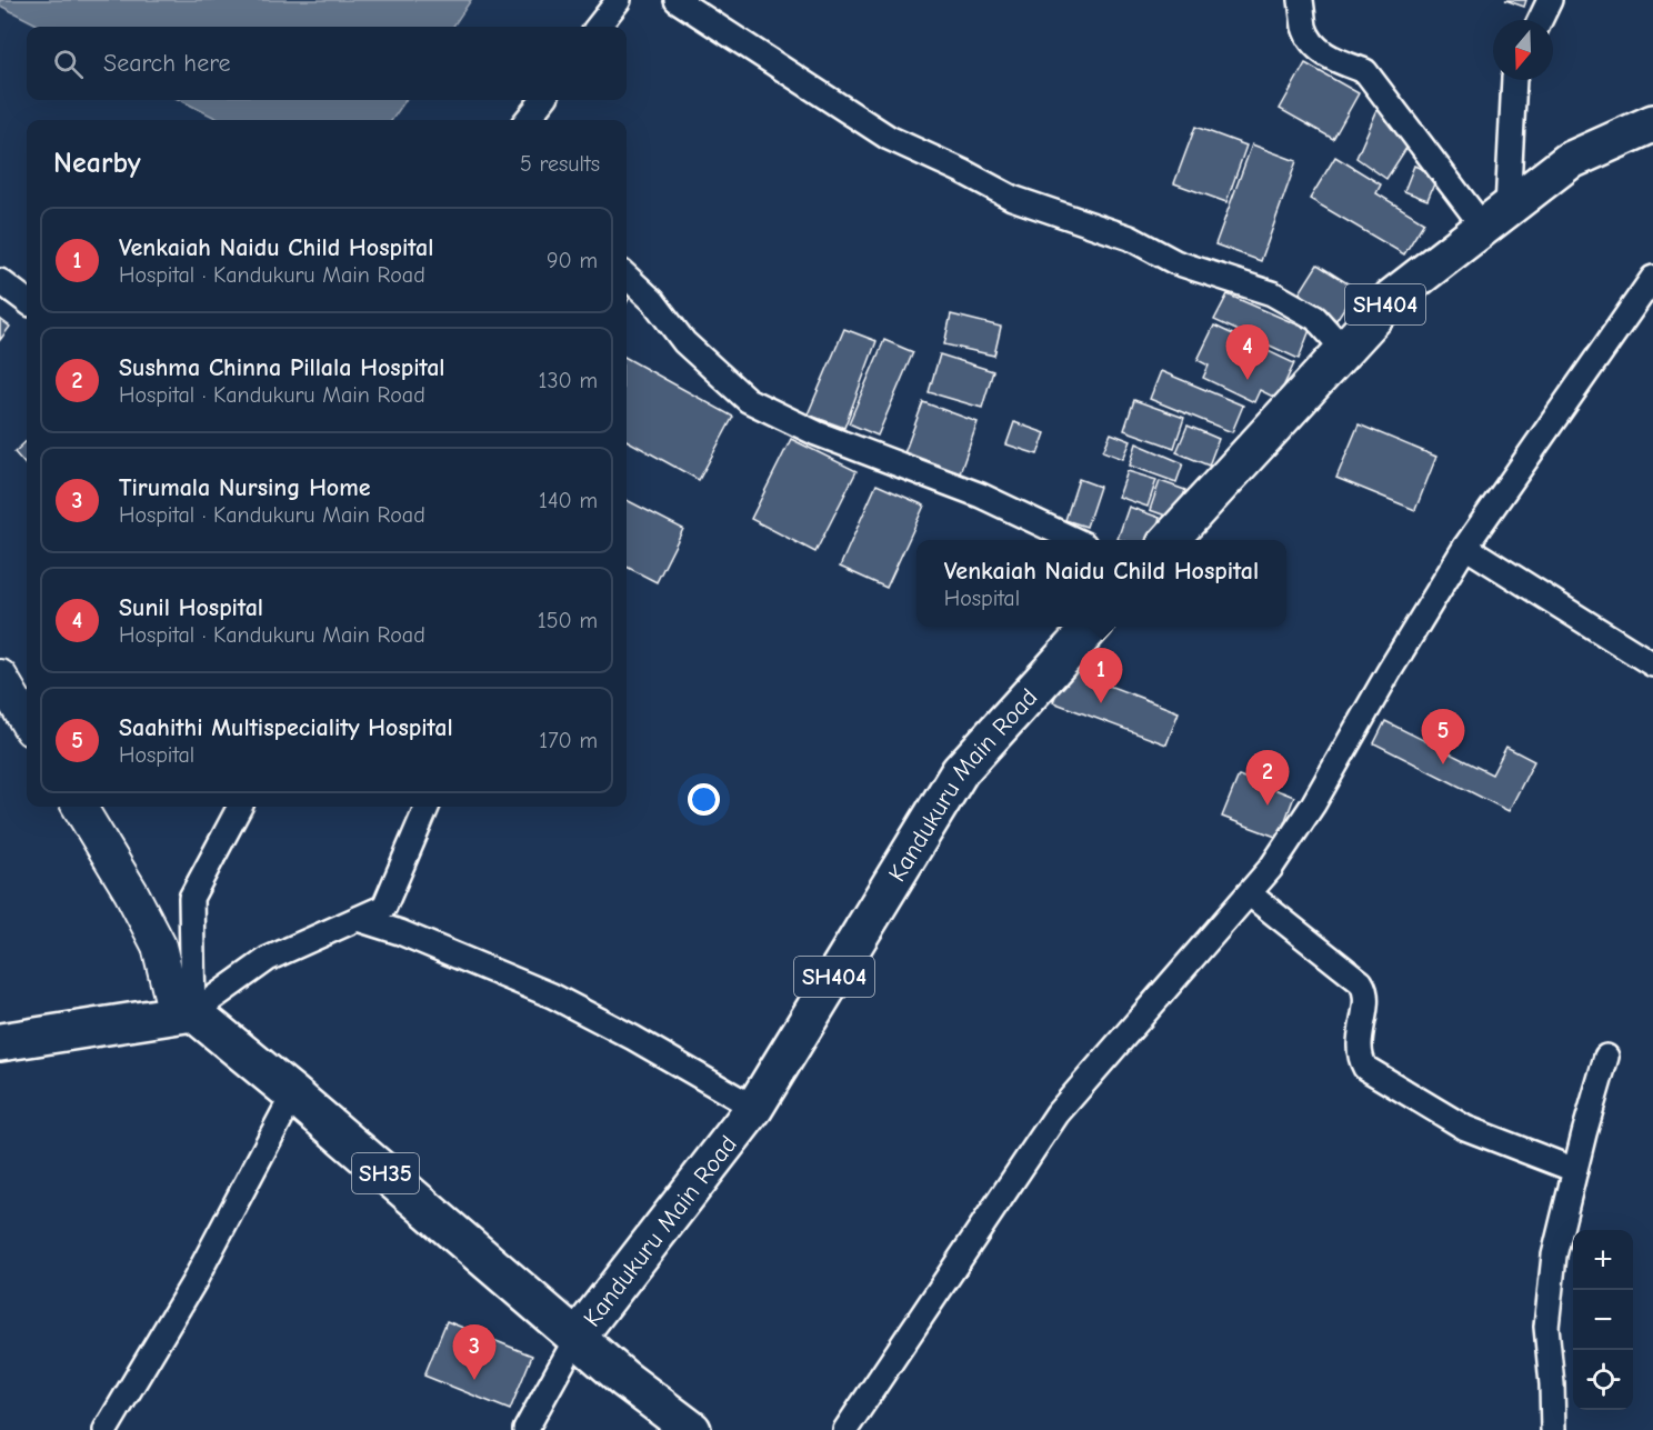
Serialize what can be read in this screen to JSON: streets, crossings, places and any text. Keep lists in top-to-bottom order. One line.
{"streets":{"main road":["SH404","Kandukuru Main Road","SH35"]},"crossings":[["Kandukuru Main Road","SH35"]],"north":"bottom","page":{"search":"Search here","heading":["Nearby","5 results"],"list":[{"mark":"1","name":"Venkaiah Naidu Child Hospital","note":"Hospital · Kandukuru Main Road","value":"90 m"},{"mark":"2","name":"Sushma Chinna Pillala Hospital","note":"Hospital · Kandukuru Main Road","value":"130 m"},{"mark":"3","name":"Tirumala Nursing Home","note":"Hospital · Kandukuru Main Road","value":"140 m"},{"mark":"4","name":"Sunil Hospital","note":"Hospital · Kandukuru Main Road","value":"150 m"},{"mark":"5","name":"Saahithi Multispeciality Hospital","note":"Hospital","value":"170 m"}],"pins":["4","1","5","2","3"],"popup":["Venkaiah Naidu Child Hospital","Hospital"],"map_buttons":["+","−"]}}
